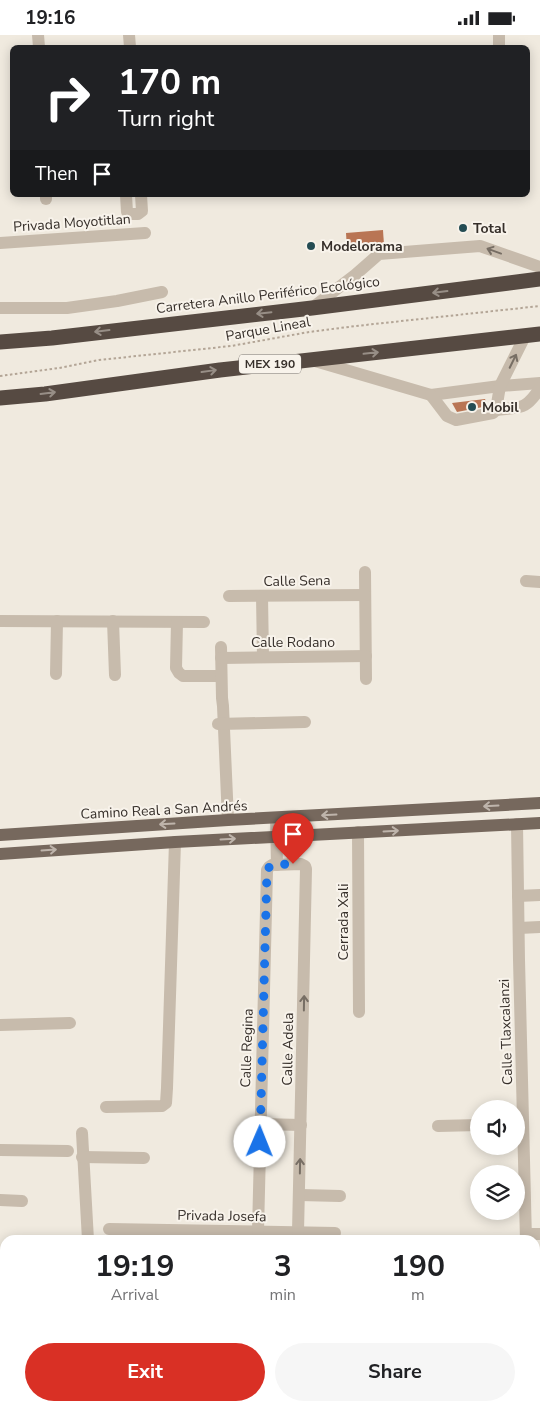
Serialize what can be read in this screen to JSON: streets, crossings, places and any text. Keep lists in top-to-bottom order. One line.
{"streets":{"highway":["Carretera Anillo Periférico Ecológico","MEX 190"],"main road":["Camino Real a San Andrés"],"street":["Privada Moyotitlan","Calle Sena","Calle Rodano","Cerrada Xali","Calle Tlaxcalanzi","Calle Regina","Calle Adela","Privada Josefa"],"path":["Parque Lineal"]},"crossings":[["Camino Real a San Andrés","Calle Regina"],["Camino Real a San Andrés","Calle Adela"],["Calle Regina","Privada Josefa"],["Calle Adela","Privada Josefa"]],"one_way":["Calle Adela"],"places":["Total","Modelorama","Mobil"],"page":{"status":"19:16","turn":["170 m","Turn right"],"then":"Then","eta":["19:19","Arrival","3","min","190","m"],"buttons":["Exit","Share"]}}
